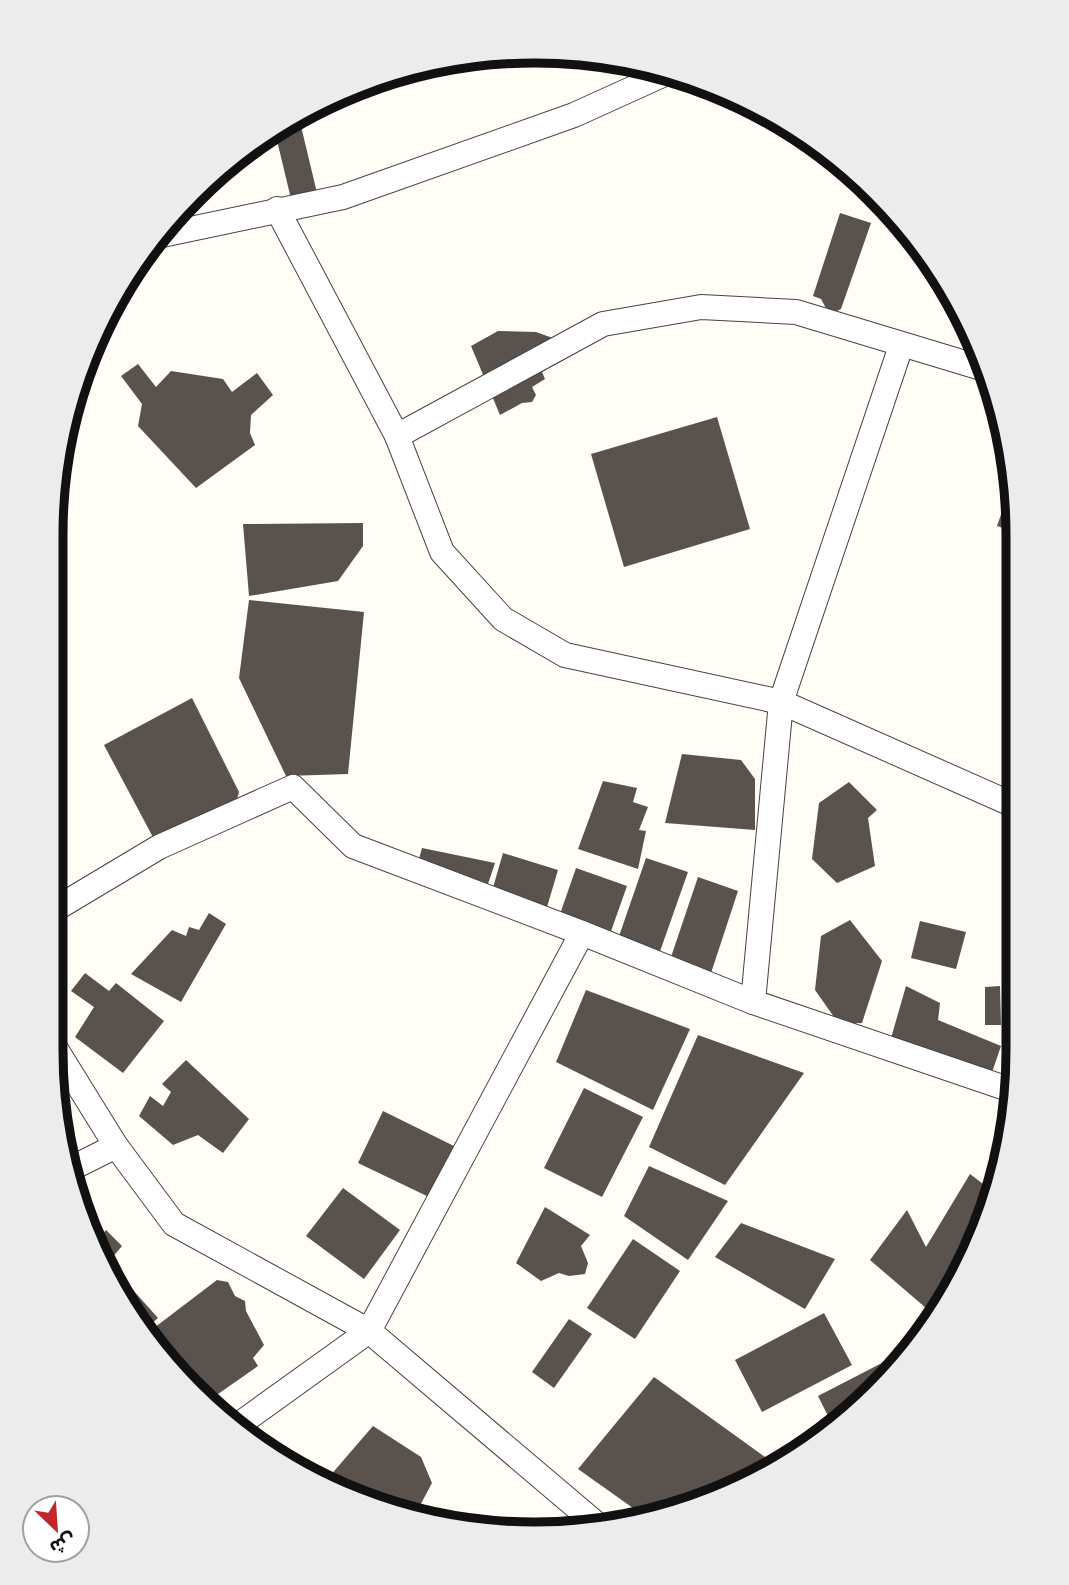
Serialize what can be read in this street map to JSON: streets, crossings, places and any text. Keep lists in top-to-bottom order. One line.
{"north":"bottom right"}
